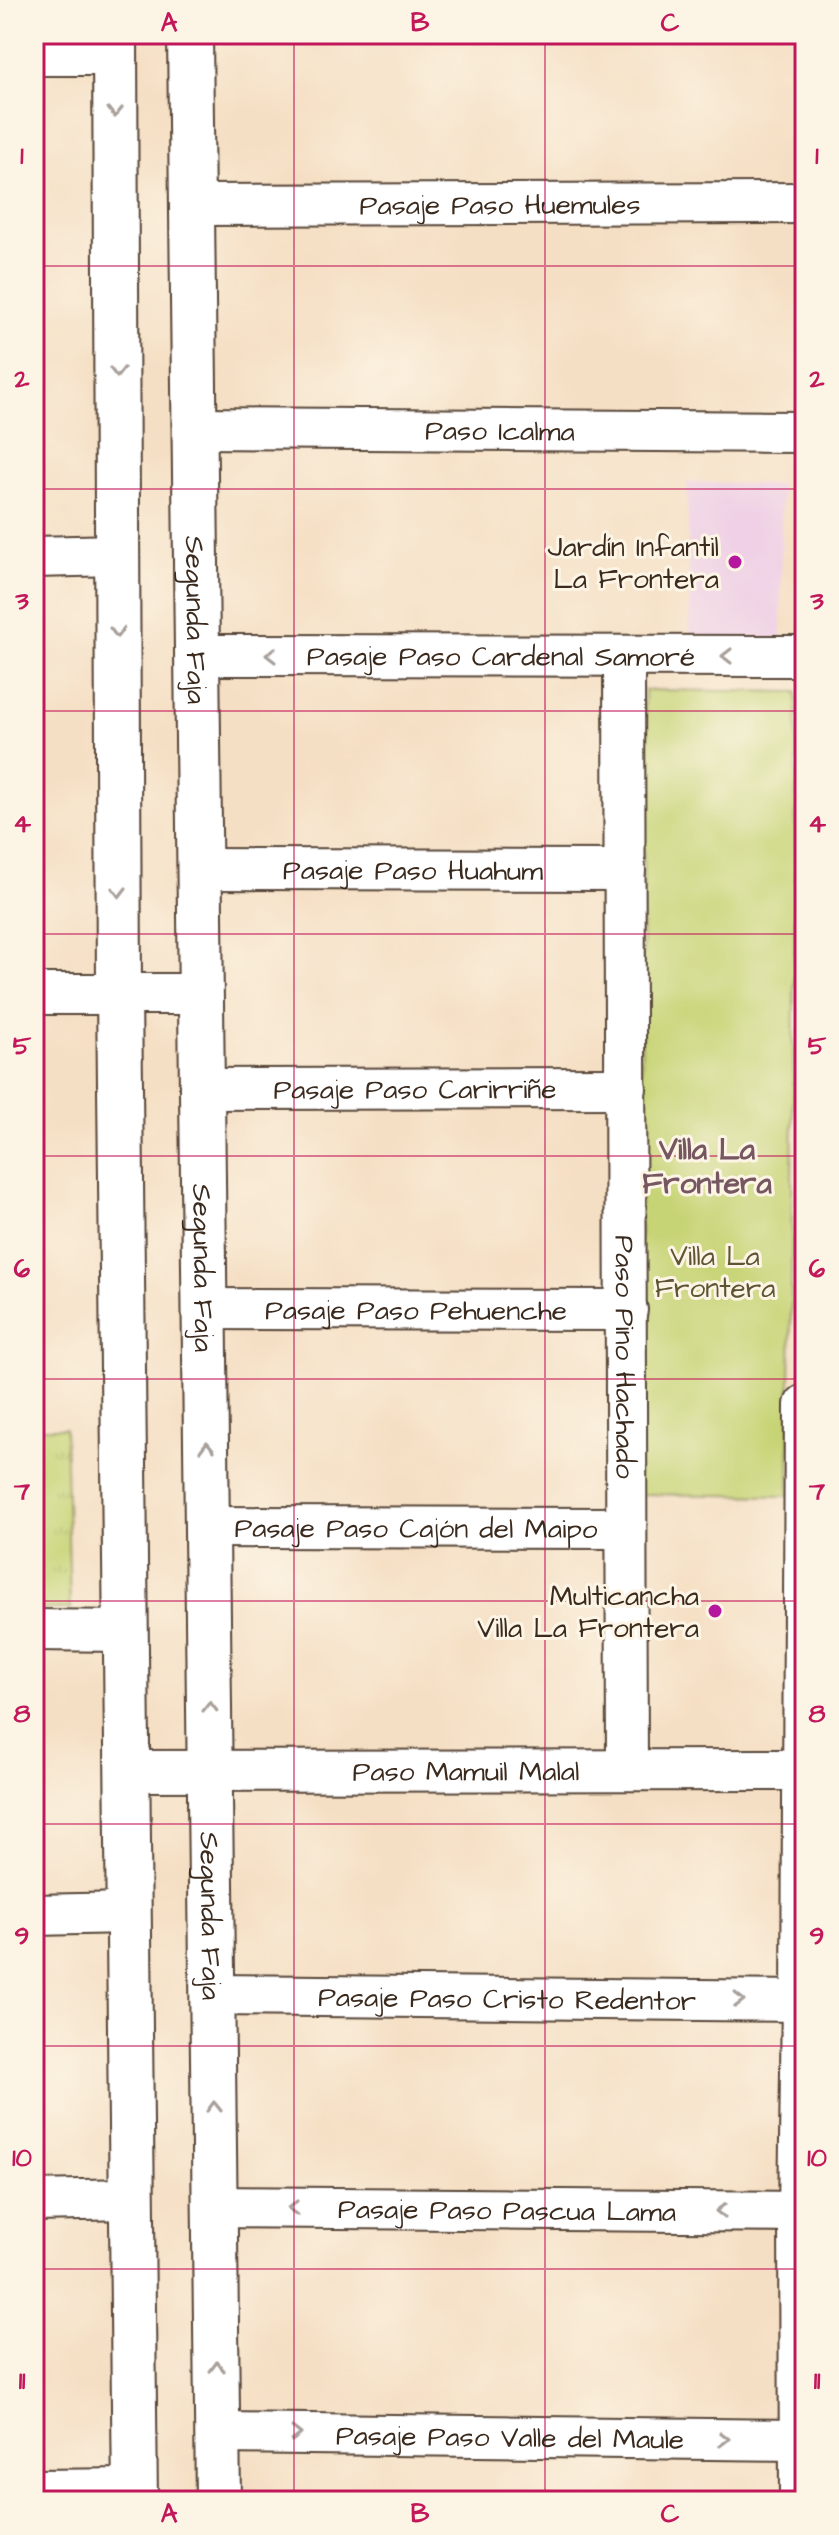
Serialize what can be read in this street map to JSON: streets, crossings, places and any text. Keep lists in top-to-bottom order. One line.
{"streets":{"main road":["Segunda Faja"],"street":["Pasaje Paso Huemules","Paso Icalma","Pasaje Paso Cardenal Samoré","Pasaje Paso Huahum","Pasaje Paso Carirriñe","Pasaje Paso Pehuenche","Paso Pino Hachado","Pasaje Paso Cajón del Maipo","Paso Mamuil Malal","Pasaje Paso Cristo Redentor","Pasaje Paso Pascua Lama","Pasaje Paso Valle del Maule"]},"crossings":[["Pasaje Paso Huemules","Segunda Faja"],["Paso Icalma","Segunda Faja"],["Segunda Faja","Pasaje Paso Cardenal Samoré"],["Segunda Faja","Pasaje Paso Huahum"],["Segunda Faja","Pasaje Paso Carirriñe"],["Segunda Faja","Pasaje Paso Pehuenche"],["Segunda Faja","Pasaje Paso Cajón del Maipo"],["Segunda Faja","Paso Mamuil Malal"],["Segunda Faja","Pasaje Paso Cristo Redentor"],["Segunda Faja","Pasaje Paso Pascua Lama"],["Segunda Faja","Pasaje Paso Valle del Maule"],["Pasaje Paso Cardenal Samoré","Paso Pino Hachado"],["Pasaje Paso Huahum","Paso Pino Hachado"],["Pasaje Paso Carirriñe","Paso Pino Hachado"],["Pasaje Paso Pehuenche","Paso Pino Hachado"],["Paso Pino Hachado","Pasaje Paso Cajón del Maipo"],["Paso Pino Hachado","Paso Mamuil Malal"]],"one_way":["Pasaje Paso Cardenal Samoré","Pasaje Paso Cristo Redentor","Pasaje Paso Pascua Lama","Pasaje Paso Valle del Maule"],"districts":["Villa La Frontera"],"parks":["Villa La Frontera"],"places":["Jardín Infantil La Frontera","Multicancha Villa La Frontera"],"grid":{"columns":["A","B","C"],"rows":["1","2","3","4","5","6","7","8","9","10","11"]}}
